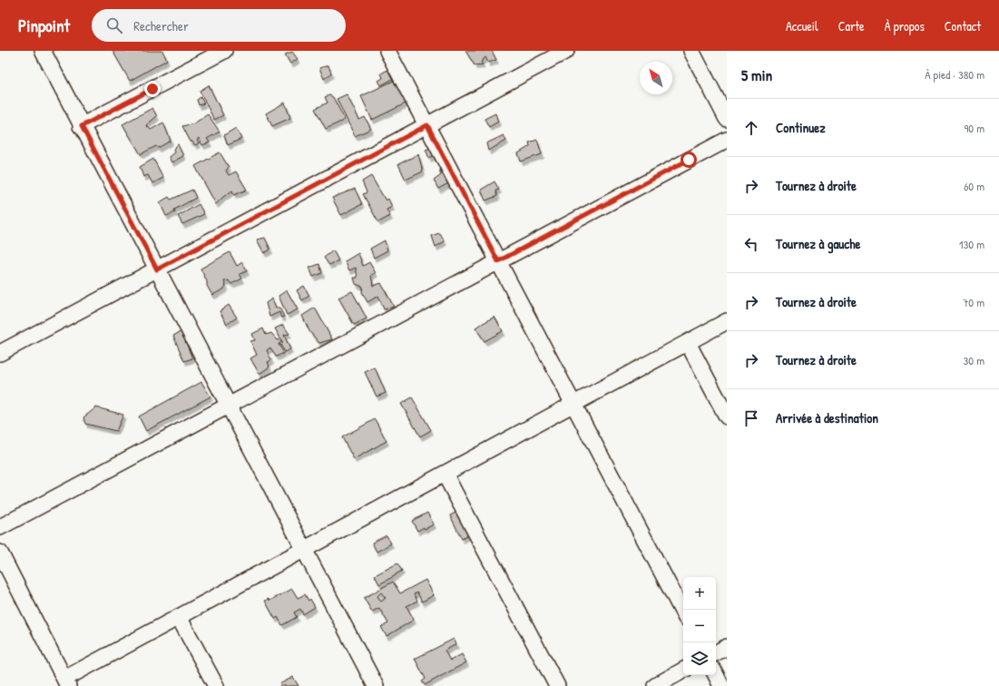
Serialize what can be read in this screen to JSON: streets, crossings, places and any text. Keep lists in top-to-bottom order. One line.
{"north":"top left","page":{"header":"Pinpoint","search":"Rechercher","nav":["Accueil","Carte","À propos","Contact"],"heading":["5 min","À pied · 380 m"],"list":[["Continuez","90 m"],["Tournez à droite","60 m"],["Tournez à gauche","130 m"],["Tournez à droite","70 m"],["Tournez à droite","30 m"],"Arrivée à destination"],"map_buttons":["+","−"]}}
